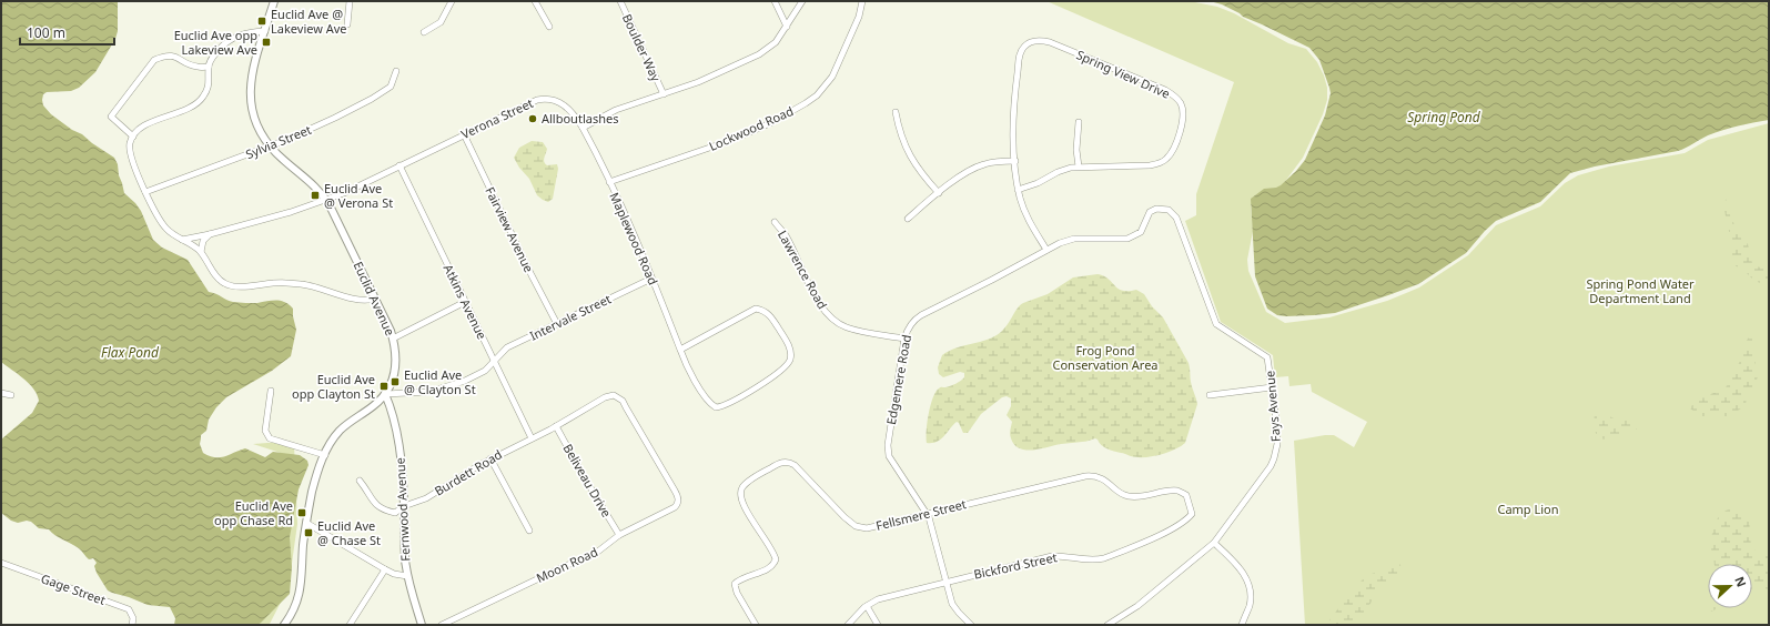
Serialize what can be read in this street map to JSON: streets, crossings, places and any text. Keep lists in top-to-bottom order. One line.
{"streets":{"street":["Boulder Way","Spring View Drive","Verona Street","Lockwood Road","Sylvia Street","Fairview Avenue","Maplewood Road","Lawrence Road","Euclid Avenue","Atkins Avenue","Intervale Street","Edgemere Road","Fays Avenue","Burdett Road","Beliveau Drive","Fernwood Avenue","Fellsmere Street","Moon Road","Bickford Street","Gage Street"]},"crossings":[["Spring View Drive","Edgemere Road"],["Verona Street","Fairview Avenue"],["Verona Street","Maplewood Road"],["Verona Street","Euclid Avenue"],["Verona Street","Atkins Avenue"],["Lockwood Road","Maplewood Road"],["Sylvia Street","Euclid Avenue"],["Fairview Avenue","Intervale Street"],["Maplewood Road","Intervale Street"],["Lawrence Road","Edgemere Road"],["Euclid Avenue","Intervale Street"],["Euclid Avenue","Fernwood Avenue"],["Atkins Avenue","Intervale Street"],["Atkins Avenue","Burdett Road"],["Intervale Street","Fernwood Avenue"],["Edgemere Road","Fays Avenue"],["Edgemere Road","Fellsmere Street"],["Edgemere Road","Bickford Street"],["Burdett Road","Beliveau Drive"],["Burdett Road","Fernwood Avenue"],["Burdett Road","Moon Road"],["Beliveau Drive","Moon Road"],["Fellsmere Street","Bickford Street"]],"water":["Spring Pond","Flax Pond"],"parks":["Spring Pond Water Department Land","Frog Pond Conservation Area","Camp Lion"],"places":{"transit":["Euclid Ave @ Lakeview Ave","Euclid Ave opp Lakeview Ave","Euclid Ave @ Verona St","Euclid Ave @ Clayton St","Euclid Ave opp Clayton St","Euclid Ave opp Chase Rd","Euclid Ave @ Chase St"],"other":["Allboutlashes"]},"scale_bar":"100 m","north":"right"}
